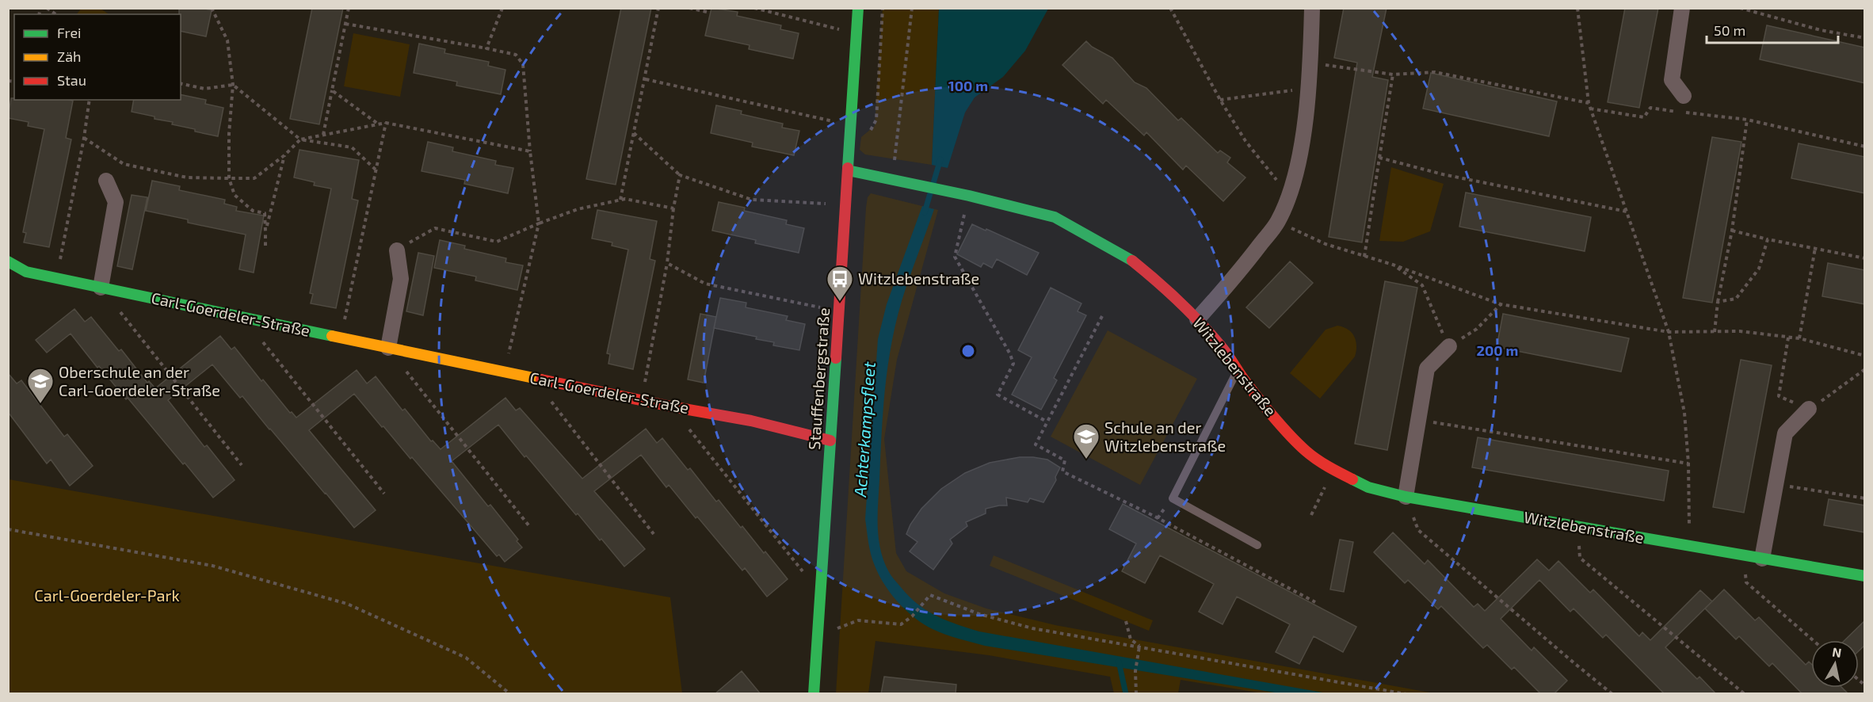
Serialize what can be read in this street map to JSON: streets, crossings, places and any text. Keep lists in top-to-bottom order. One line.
{"streets":{"street":["Carl-Goerdeler-Straße","Witzlebenstraße","Stauffenbergstraße"]},"crossings":[["Carl-Goerdeler-Straße","Stauffenbergstraße"],["Witzlebenstraße","Stauffenbergstraße"]],"water":["Achterkampsfleet"],"parks":["Carl-Goerdeler-Park"],"places":{"bus stop":["Witzlebenstraße"],"school or university":["Oberschule an der Carl-Goerdeler-Straße","Schule an der Witzlebenstraße"]},"legend":["Frei","Zäh","Stau"],"scale_bar":"50 m","north":"top","rings":["100 m","200 m"]}
